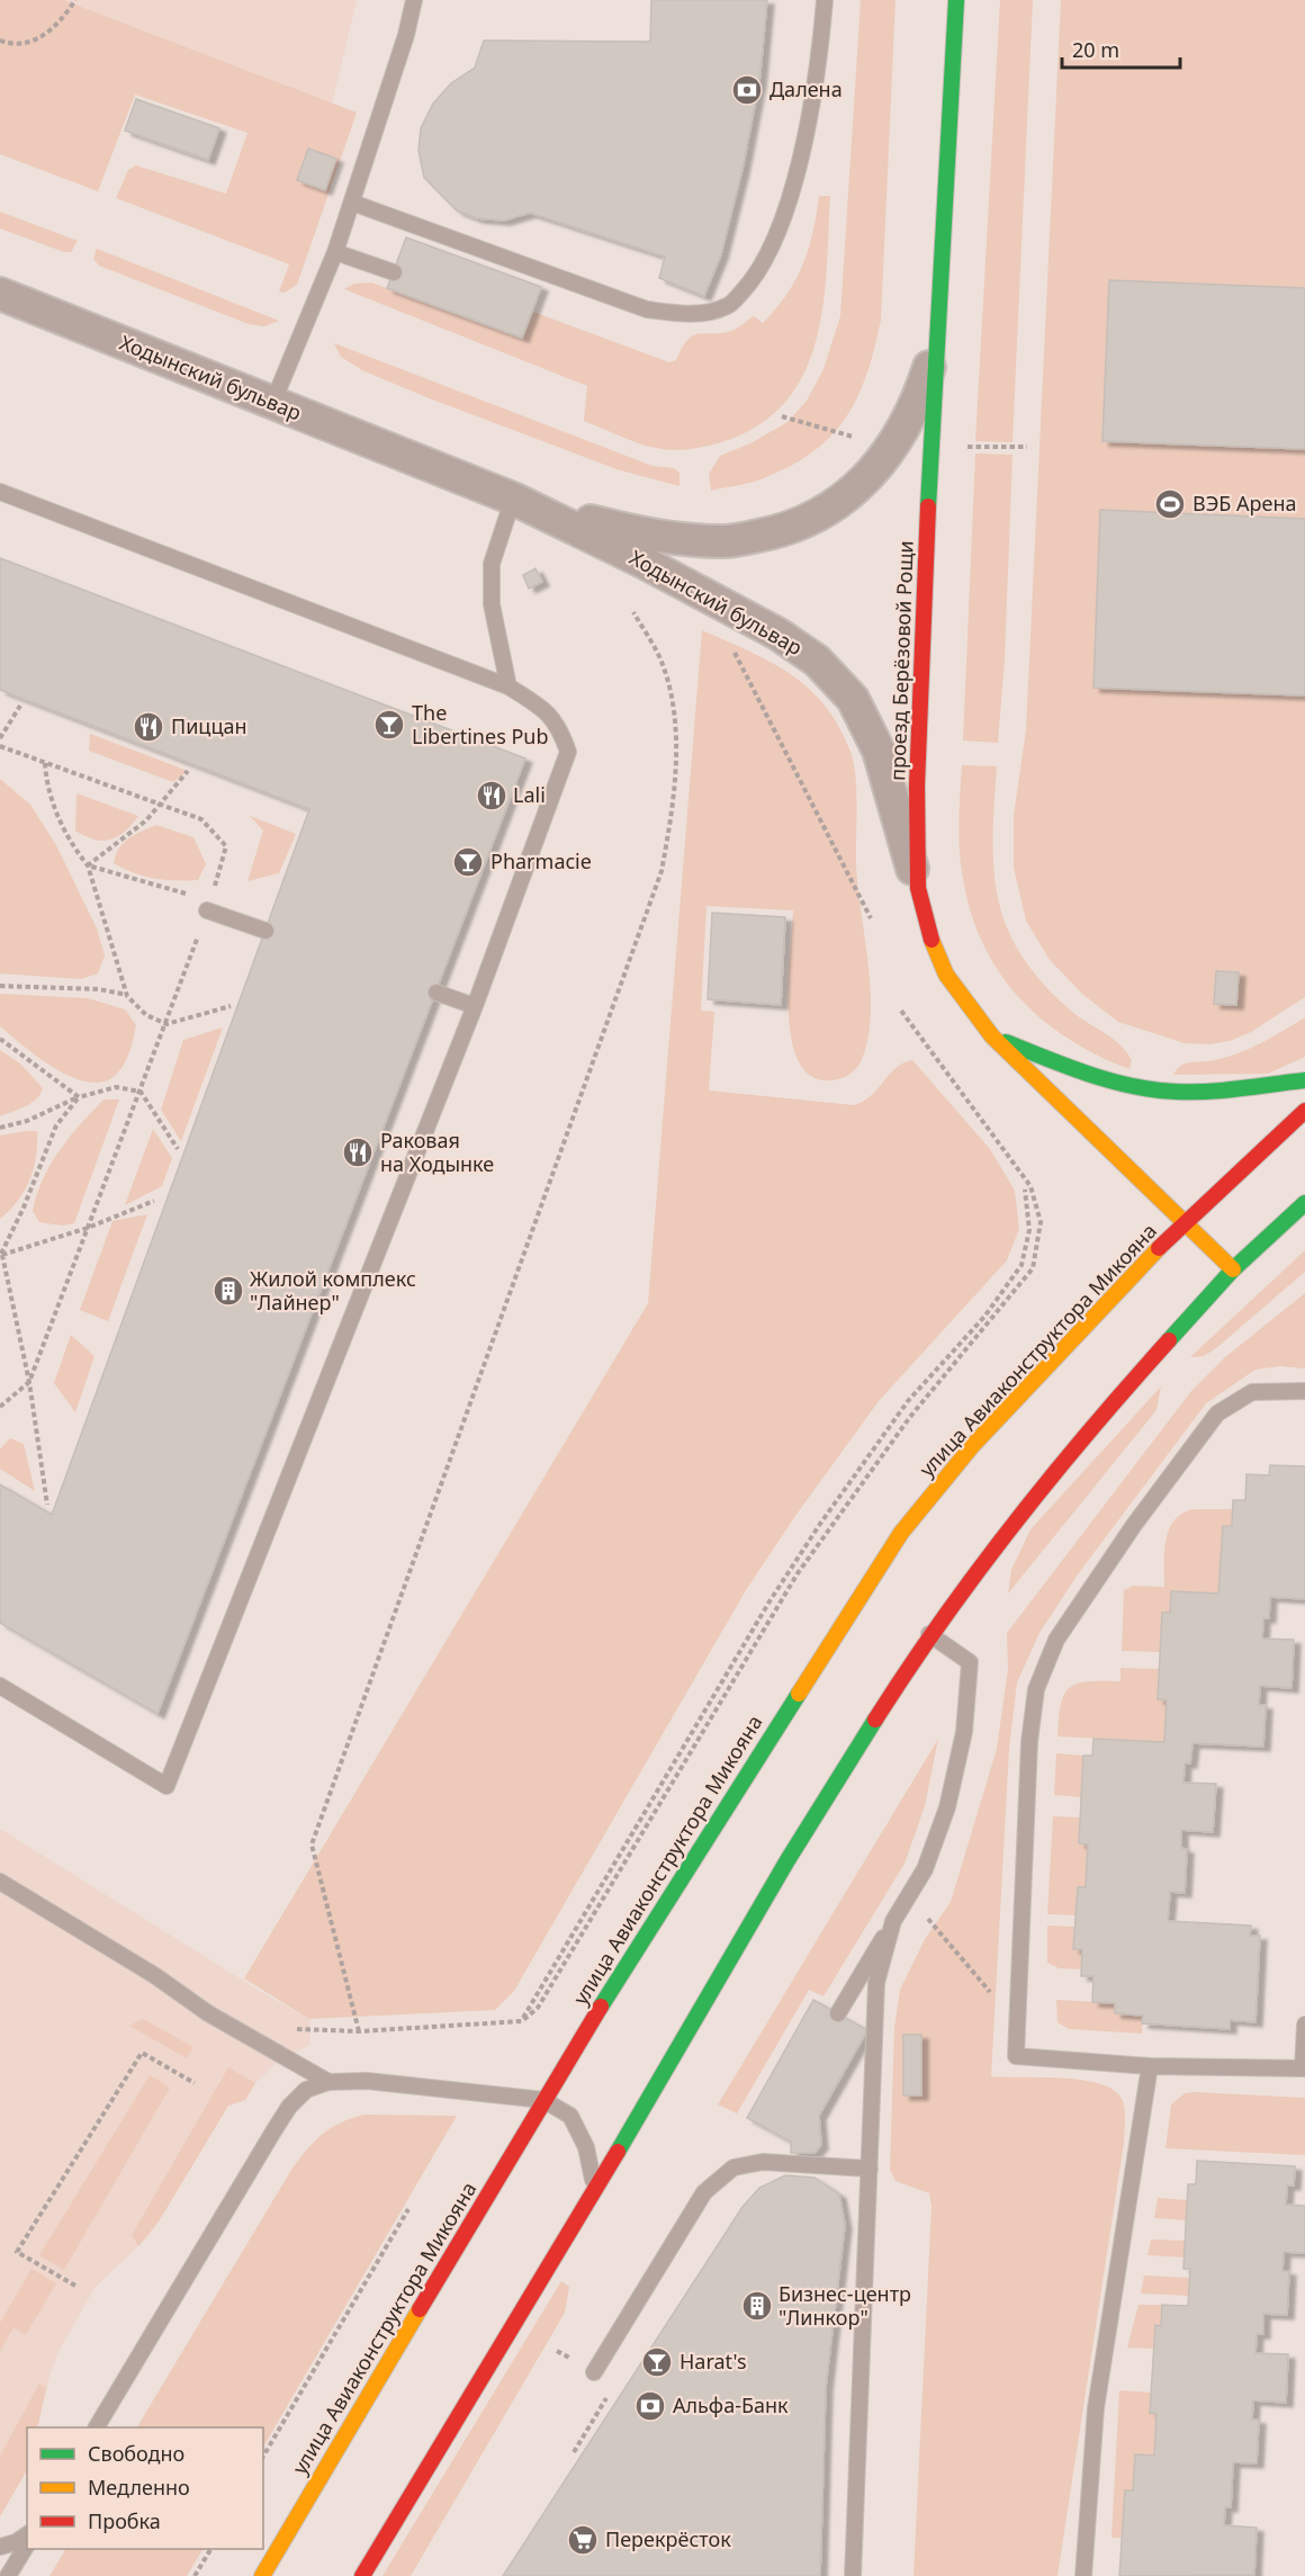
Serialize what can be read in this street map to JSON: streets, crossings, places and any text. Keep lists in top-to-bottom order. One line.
{"streets":{"street":["Ходынский бульвар","проезд Берёзовой Рощи","улица Авиаконструктора Микояна"]},"crossings":[["Ходынский бульвар","проезд Берёзовой Рощи"],["проезд Берёзовой Рощи","улица Авиаконструктора Микояна"]],"places":{"bank":["Далена","Альфа-Банк"],"sports":["ВЭБ Арена"],"bar":["The Libertines Pub","Pharmacie","Harat's"],"restaurant":["Пиццан","Lali","Раковая на Ходынке"],"building":["Жилой комплекс \"Лайнер\"","Бизнес-центр \"Линкор\""],"supermarket":["Перекрёсток"]},"legend":["Свободно","Медленно","Пробка"],"scale_bar":"20 m"}
